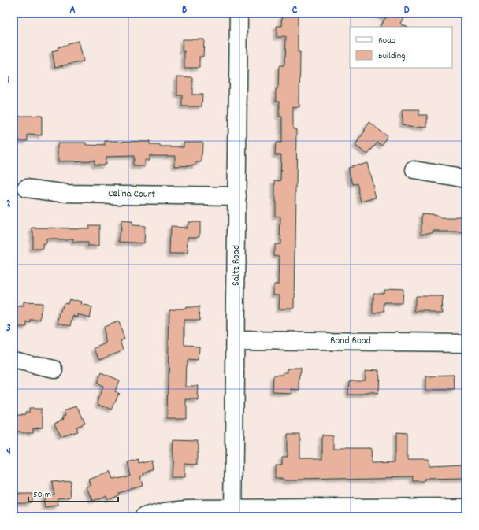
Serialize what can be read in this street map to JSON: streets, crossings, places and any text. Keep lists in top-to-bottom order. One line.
{"streets":{"street":["Celina Court","Saltz Road","Rand Road"]},"crossings":[["Celina Court","Saltz Road"],["Saltz Road","Rand Road"]],"legend":["Road","Building"],"scale_bar":"50 m","grid":{"columns":["A","B","C","D"],"rows":["1","2","3","4"]}}
